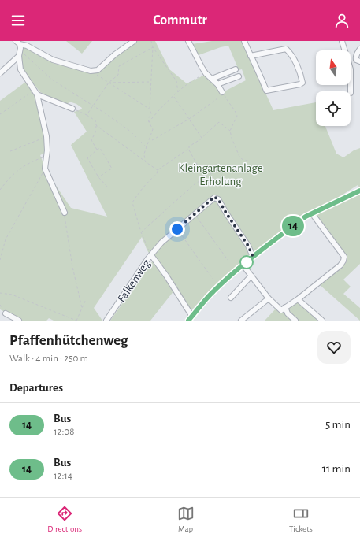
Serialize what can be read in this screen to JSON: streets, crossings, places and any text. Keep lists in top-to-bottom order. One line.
{"streets":{"street":["Falkenweg"]},"parks":["Kleingartenanlage Erholung"],"lines":["bus line 14"],"north":"top","page":{"header":"Commutr","on_map":"14","heading":[["Pfaffenhütchenweg","Walk · 4 min · 250 m"],"Departures"],"list":[{"mark":"14","name":"Bus","note":"12:08","value":"5 min"},{"mark":"14","name":"Bus","note":"12:14","value":"11 min"}],"tabs":["Directions","Map","Tickets"]}}
